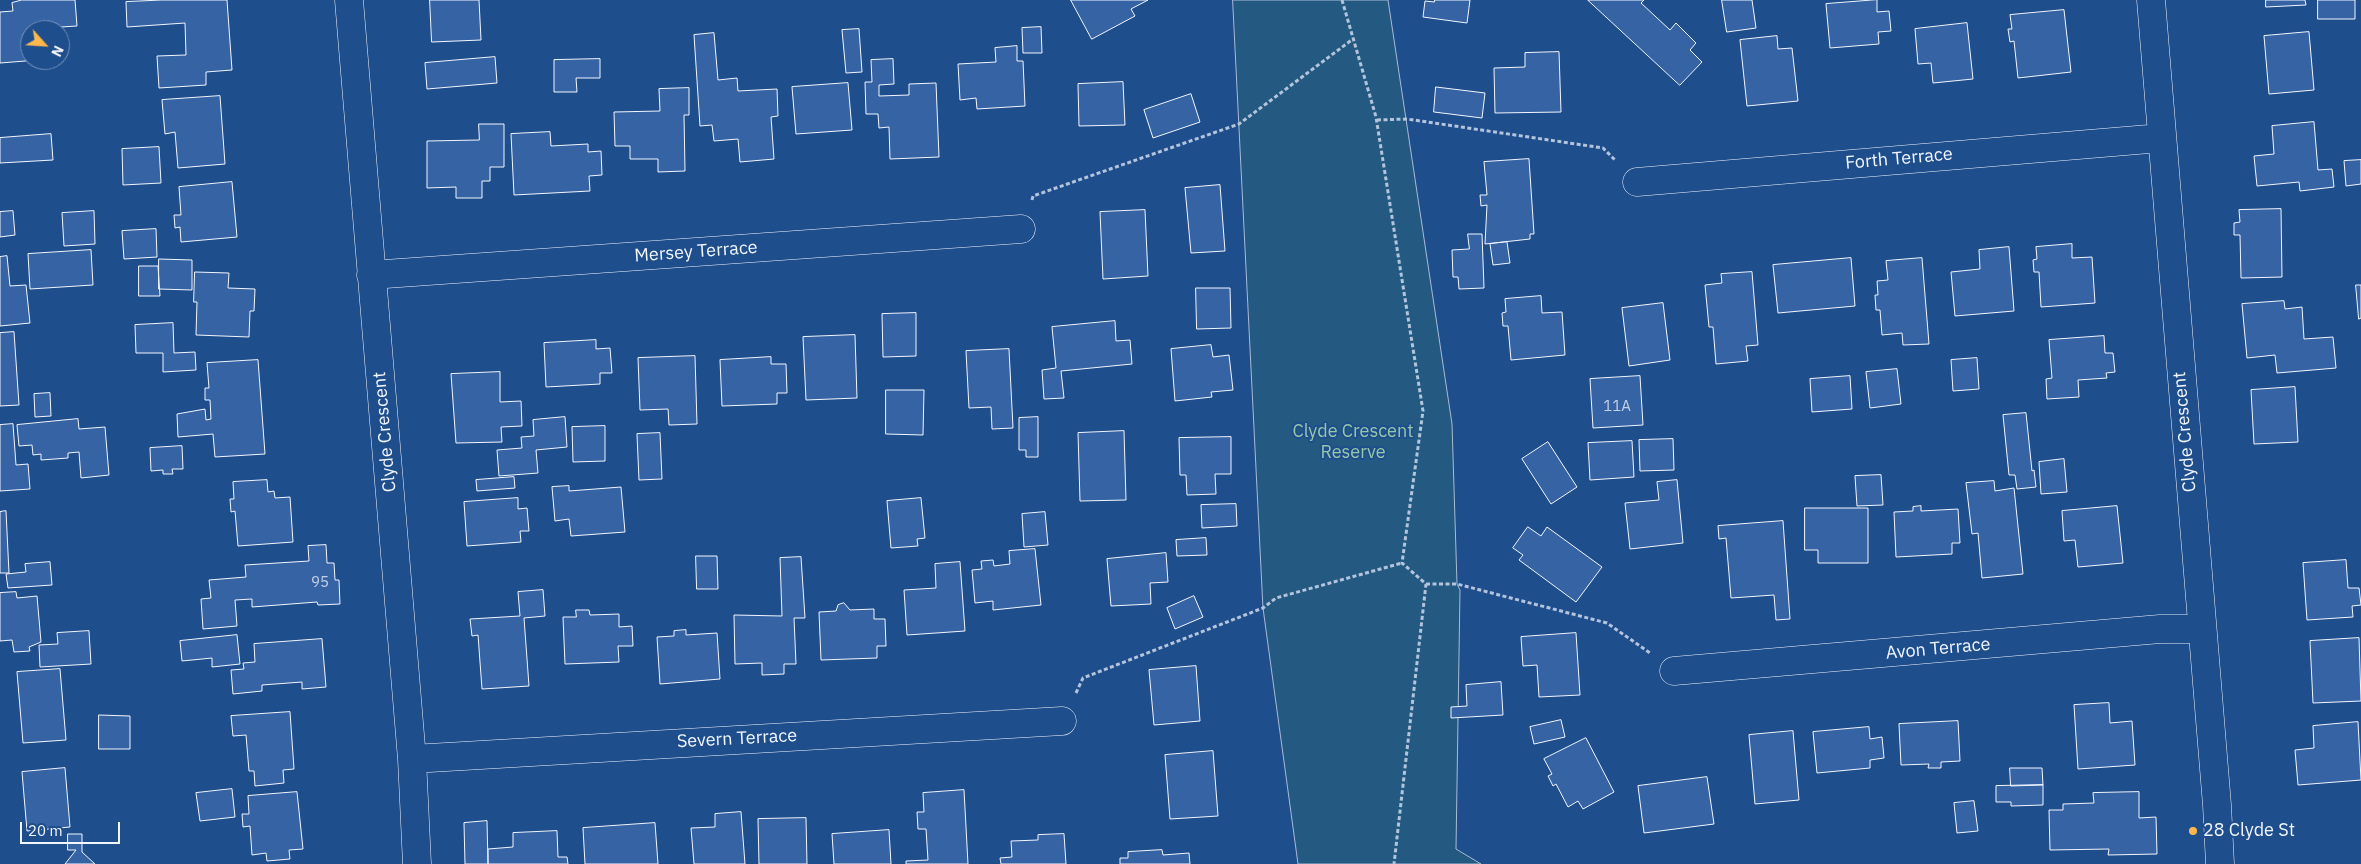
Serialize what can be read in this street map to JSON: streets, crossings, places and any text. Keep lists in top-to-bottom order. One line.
{"streets":{"street":["Forth Terrace","Mersey Terrace","Clyde Crescent","Avon Terrace","Severn Terrace"]},"crossings":[["Forth Terrace","Clyde Crescent"],["Mersey Terrace","Clyde Crescent"],["Clyde Crescent","Avon Terrace"],["Clyde Crescent","Severn Terrace"]],"parks":["Clyde Crescent Reserve"],"places":["28 Clyde St"],"house_numbers":["11A","95"],"scale_bar":"20 m","north":"bottom right"}
